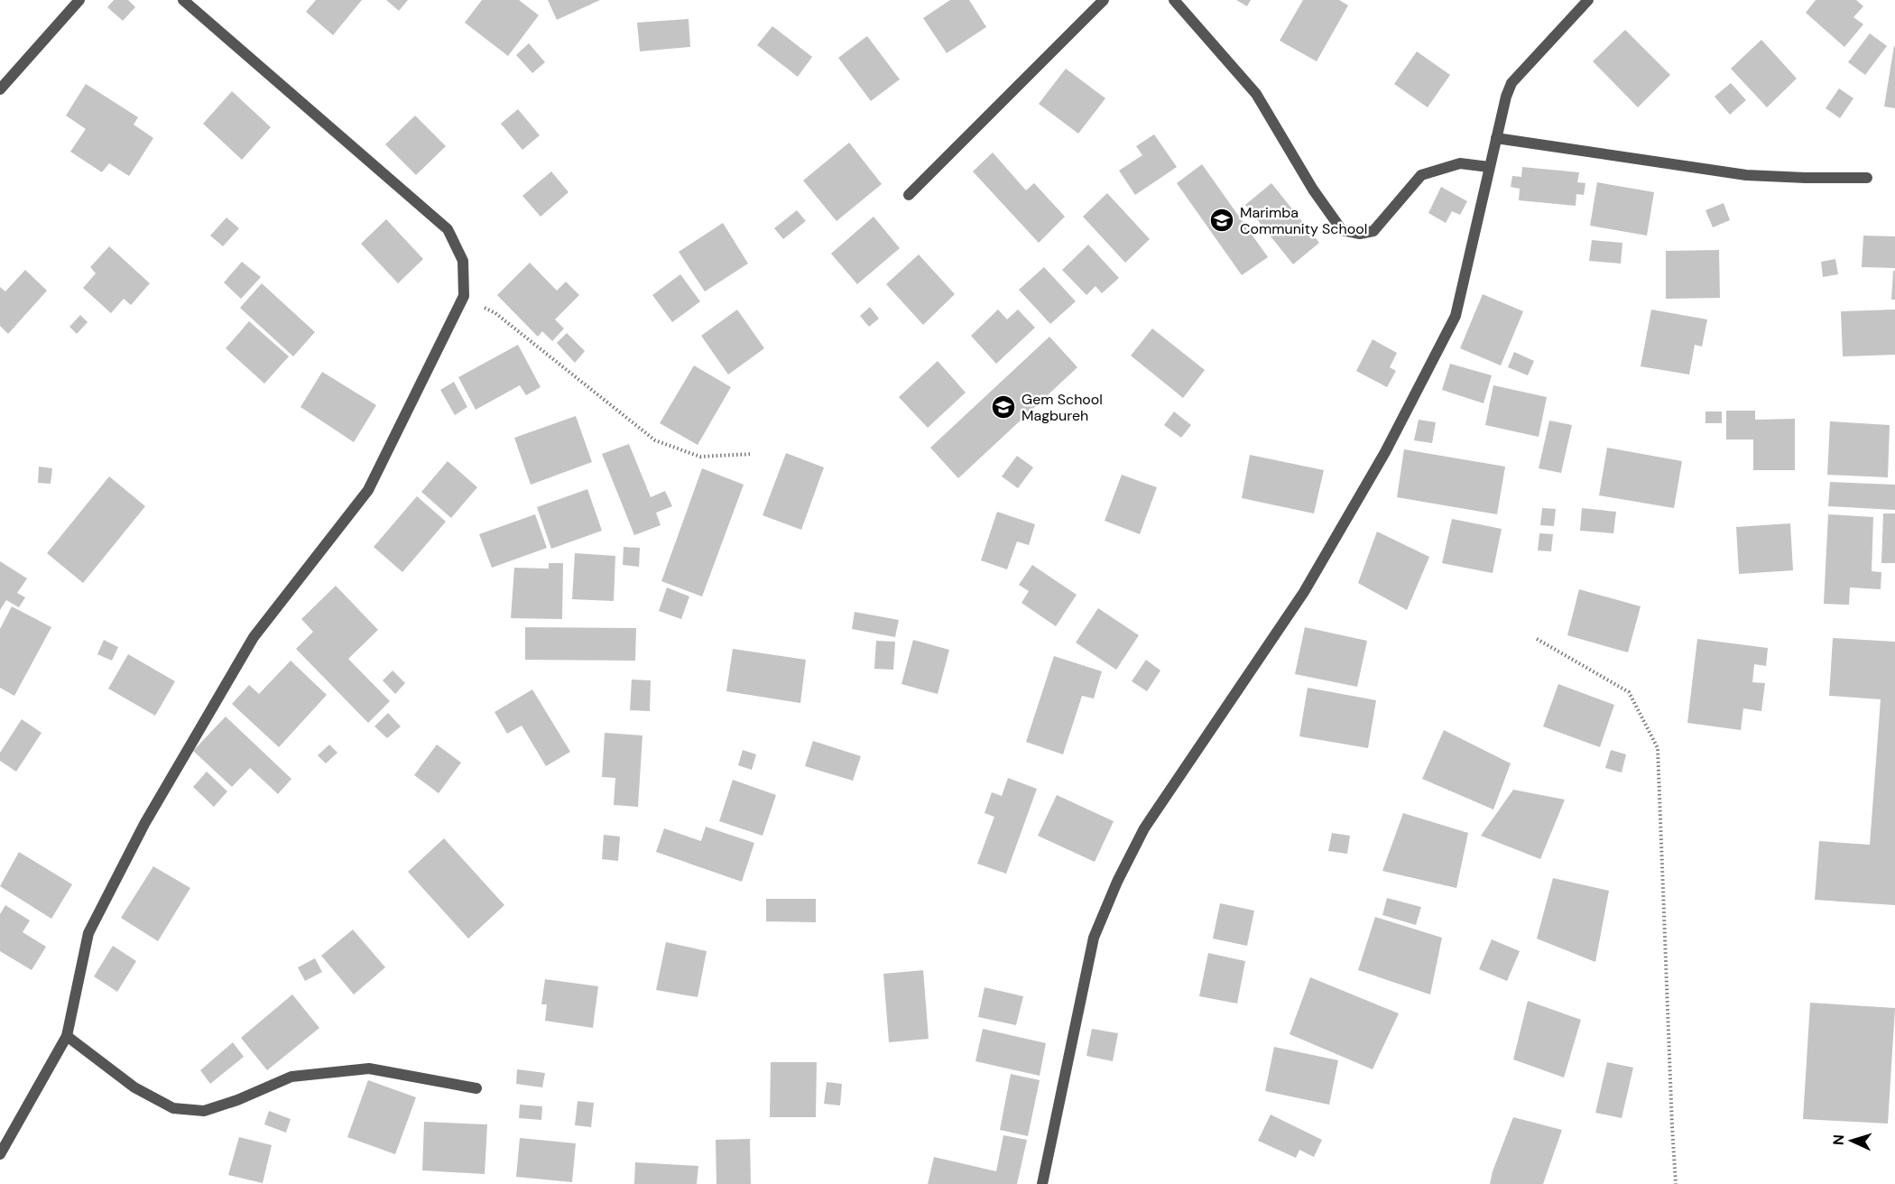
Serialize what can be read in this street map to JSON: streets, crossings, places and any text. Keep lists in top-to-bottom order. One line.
{"places":{"school or university":["Marimba Community School","Gem School Magbureh"]},"north":"left"}
